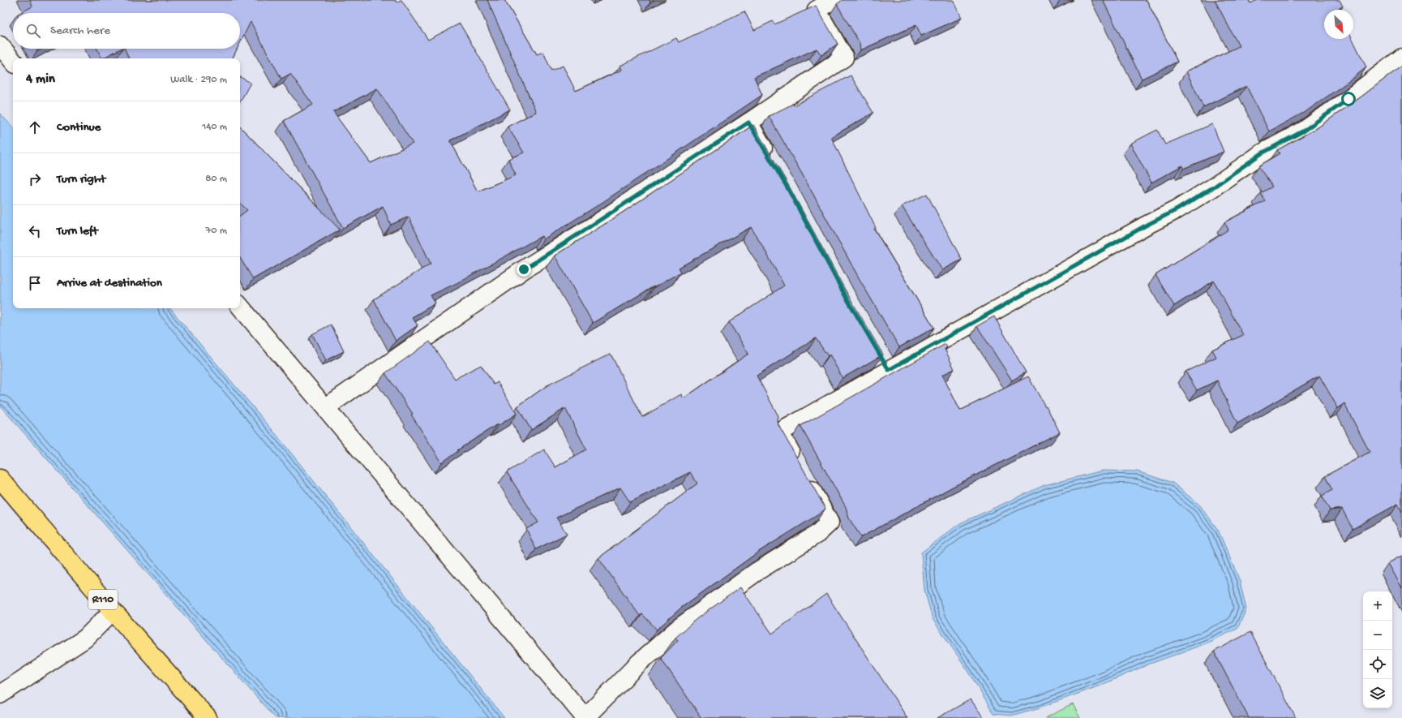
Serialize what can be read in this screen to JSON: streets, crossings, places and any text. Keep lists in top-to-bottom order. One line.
{"streets":{"main road":["R110"]},"north":"bottom right","page":{"search":"Search here","heading":["4 min","Walk · 290 m"],"list":[["Continue","140 m"],["Turn right","80 m"],["Turn left","70 m"],"Arrive at destination"],"map_buttons":["+","−"]}}
